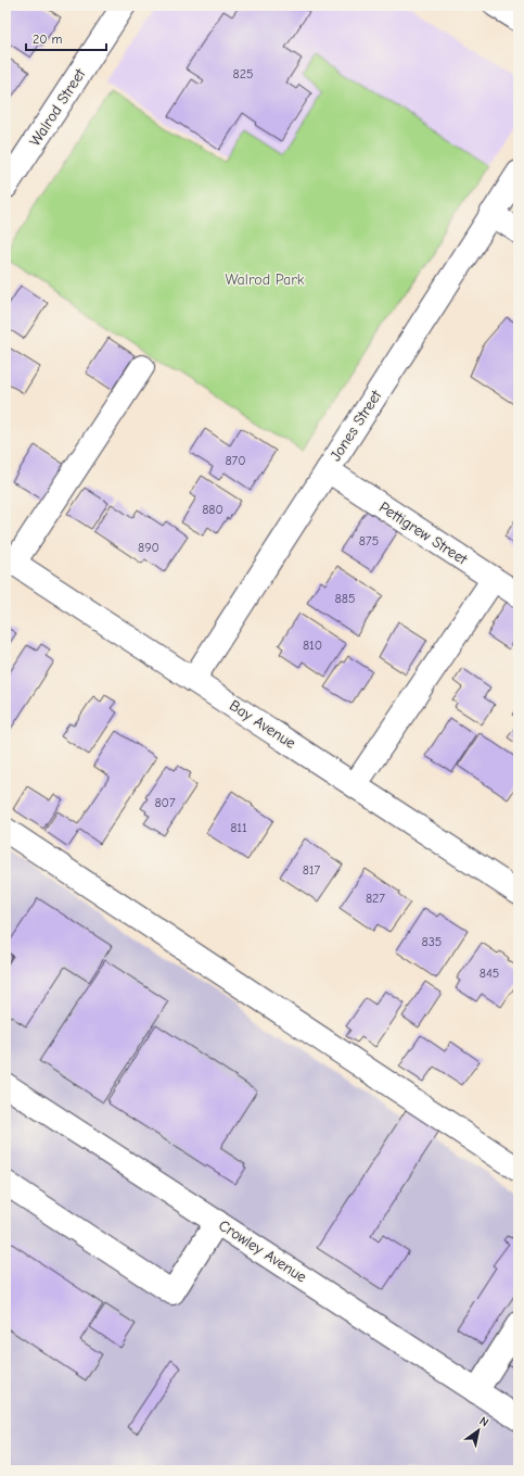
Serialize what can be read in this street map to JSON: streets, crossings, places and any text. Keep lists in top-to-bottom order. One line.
{"streets":{"street":["Walrod Street","Jones Street","Pettigrew Street","Bay Avenue","Crowley Avenue"]},"crossings":[["Jones Street","Pettigrew Street"],["Jones Street","Bay Avenue"]],"parks":["Walrod Park"],"house_numbers":["825","870","880","875","890","885","810","807","811","817","827","835","845"],"scale_bar":"20 m","north":"top right"}
